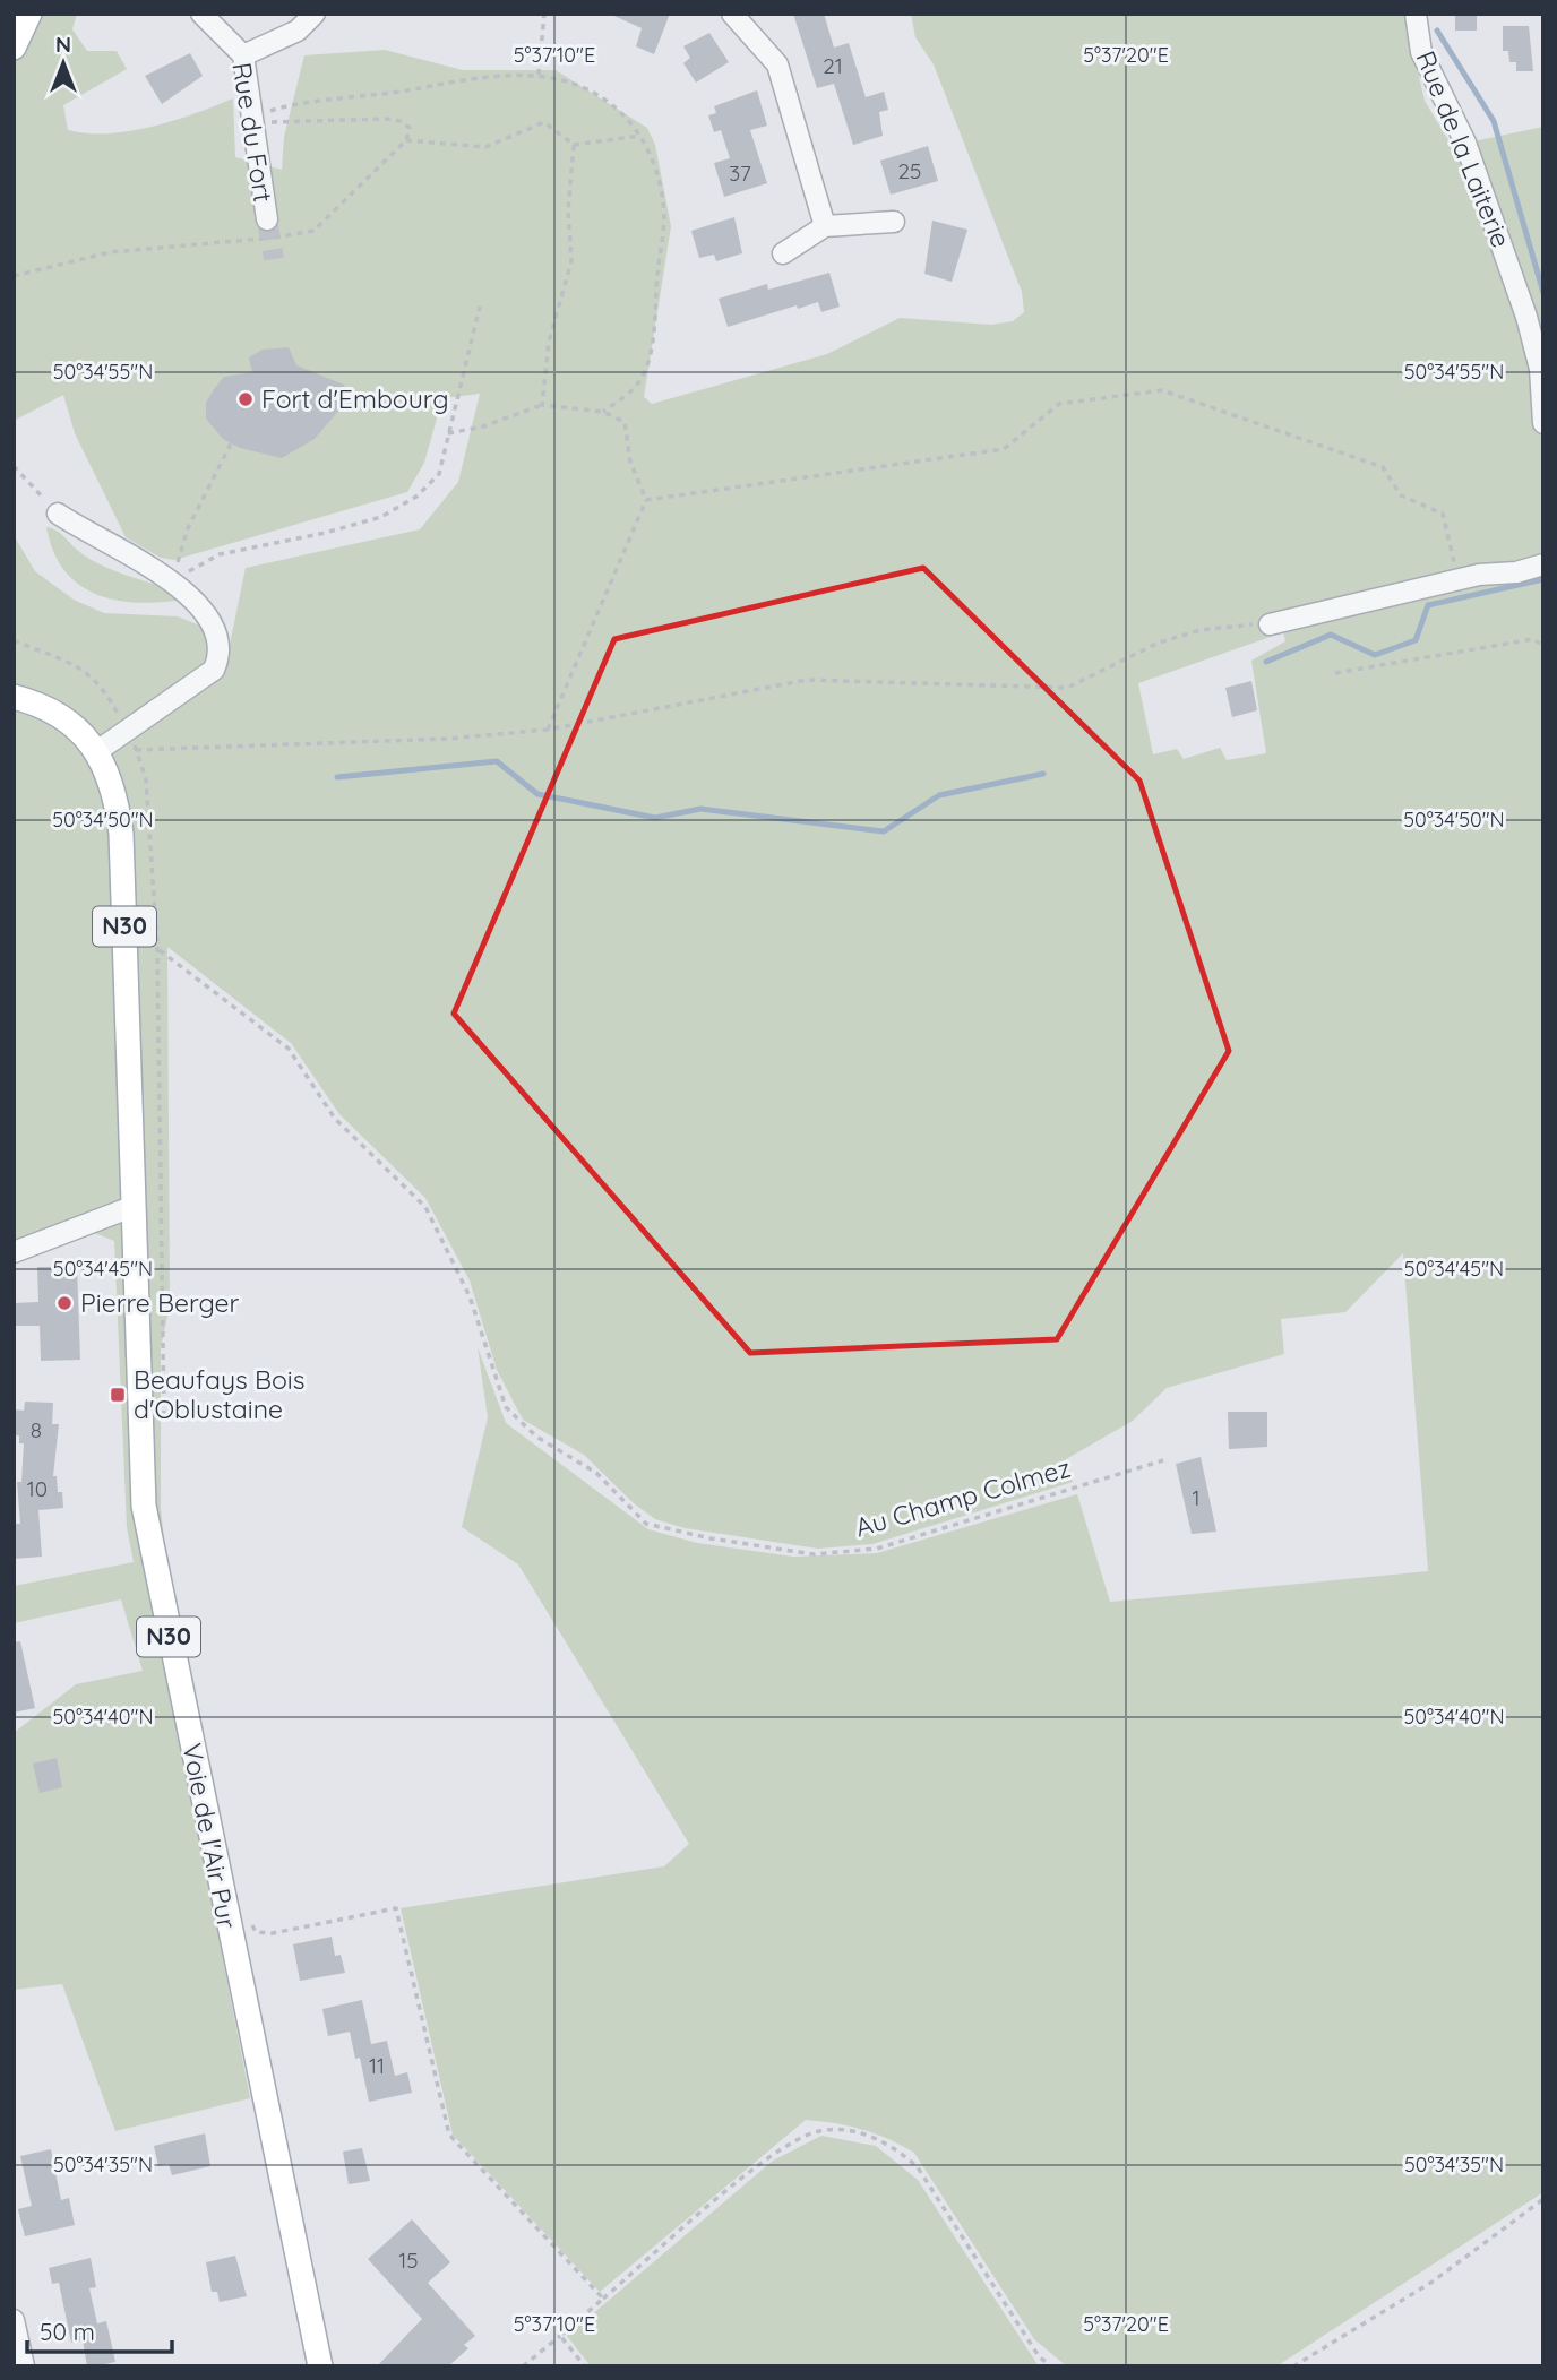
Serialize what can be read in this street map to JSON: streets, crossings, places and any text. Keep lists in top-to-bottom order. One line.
{"streets":{"main road":["N30","Voie de l'Air Pur"],"street":["Rue du Fort","Rue de la Laiterie"],"path":["Au Champ Colmez"]},"crossings":[["N30","Voie de l'Air Pur"]],"places":{"other":["Fort d'Embourg","Pierre Berger"],"transit":["Beaufays Bois d'Oblustaine"]},"house_numbers":["21","25","37","8","10","1","11","15"],"scale_bar":"50 m","north":"top","coordinates":["5°37'10\"E","5°37'20\"E","50°34'55\"N","50°34'50\"N","50°34'45\"N","50°34'40\"N","50°34'35\"N"]}
